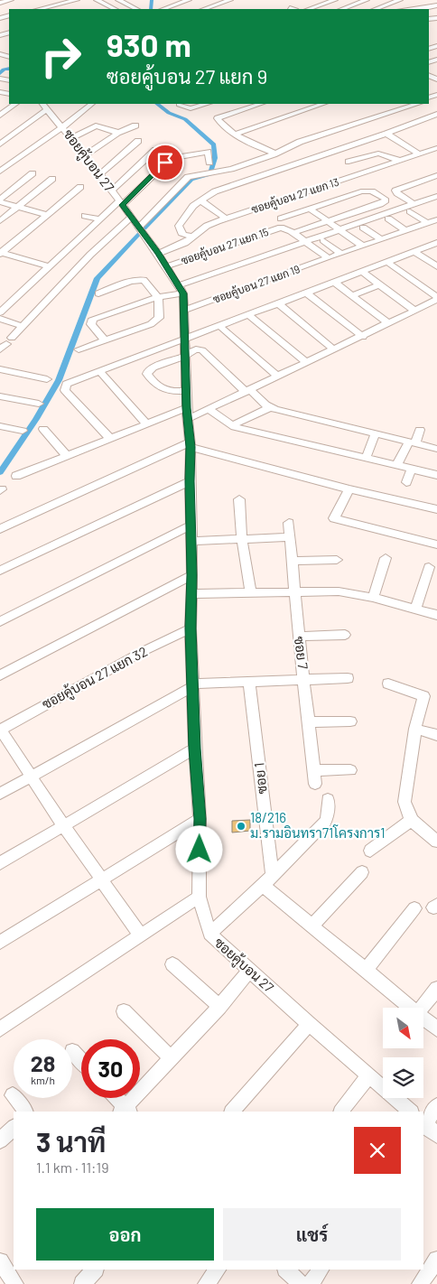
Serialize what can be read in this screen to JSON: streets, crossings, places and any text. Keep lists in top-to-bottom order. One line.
{"streets":{"street":["ซอยคู้บอน 27","ซอยคู้บอน 27 แยก 13","ซอยคู้บอน 27 แยก 15","ซอยคู้บอน 27 แยก 19","ซอย 7","ซอยคู้บอน 27 แยก 32","ซอย 1"]},"crossings":[["ซอยคู้บอน 27","ซอยคู้บอน 27 แยก 13"],["ซอยคู้บอน 27","ซอยคู้บอน 27 แยก 15"],["ซอยคู้บอน 27","ซอยคู้บอน 27 แยก 19"],["ซอยคู้บอน 27","ซอยคู้บอน 27 แยก 32"],["ซอยคู้บอน 27 แยก 15","ซอยคู้บอน 27 แยก 19"]],"places":["18/216 ม.รามอินทรา71โครงการ1"],"north":"bottom right","page":{"turn":["930 m","ซอยคู้บอน 27 แยก 9"],"speed":"28 km/h","limit":"30","heading":["3 นาที","1.1 km · 11:19"],"buttons":["ออก","แชร์"]}}
